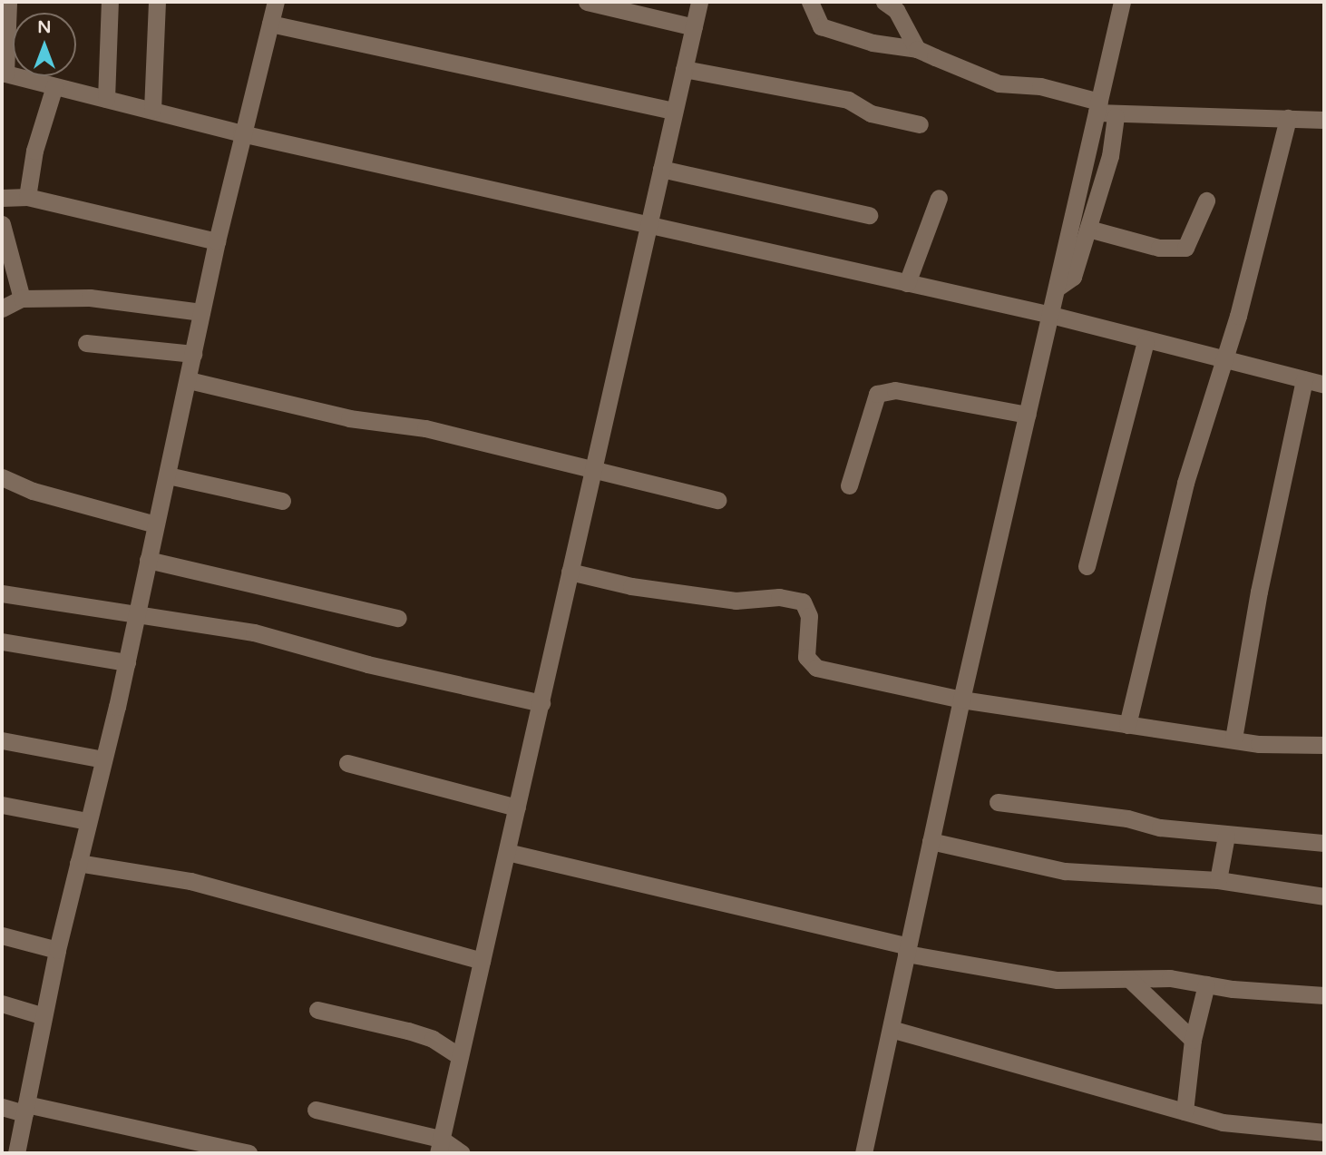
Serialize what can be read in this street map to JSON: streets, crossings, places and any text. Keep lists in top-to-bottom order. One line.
{"north":"top"}
